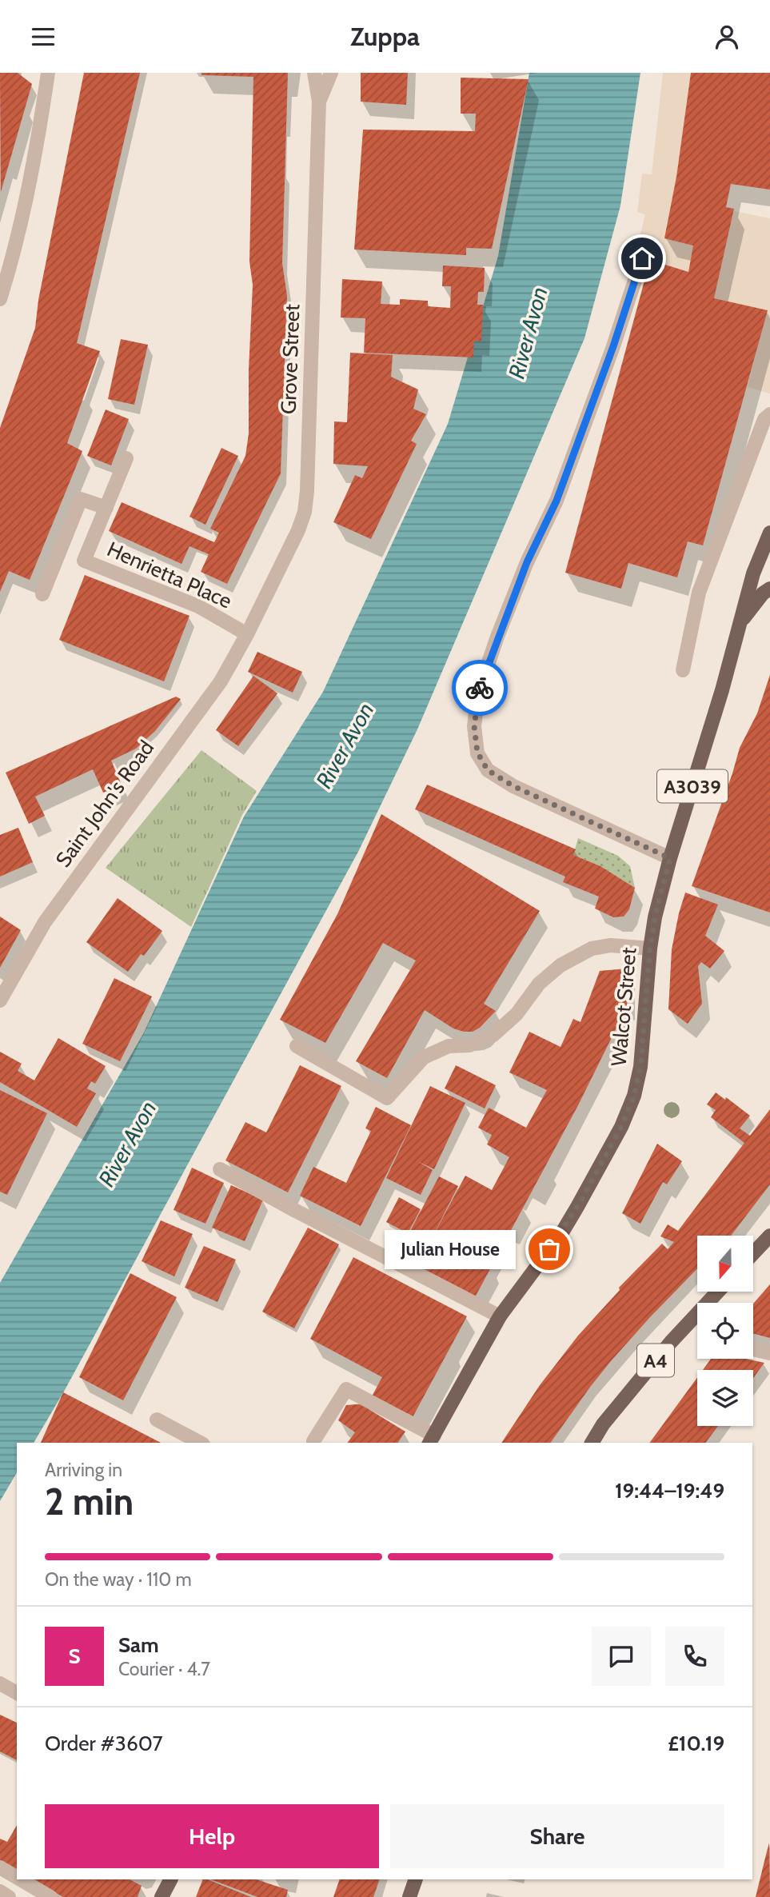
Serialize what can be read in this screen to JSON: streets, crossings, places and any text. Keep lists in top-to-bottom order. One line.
{"streets":{"main road":["A3039","Walcot Street","A4"],"street":["Grove Street","Henrietta Place","Saint John's Road"]},"crossings":[["Grove Street","Henrietta Place"],["Grove Street","Saint John's Road"],["Henrietta Place","Saint John's Road"]],"water":["River Avon"],"places":["Julian House"],"north":"bottom","page":{"header":"Zuppa","bubble":"Julian House","heading":["2 min","Arriving in","19:44–19:49"],"panel":["Sam","Courier · 4.7","Order #3607","£10.19"],"bar":"On the way · 110 m","round":"S","buttons":["Help","Share"]}}
